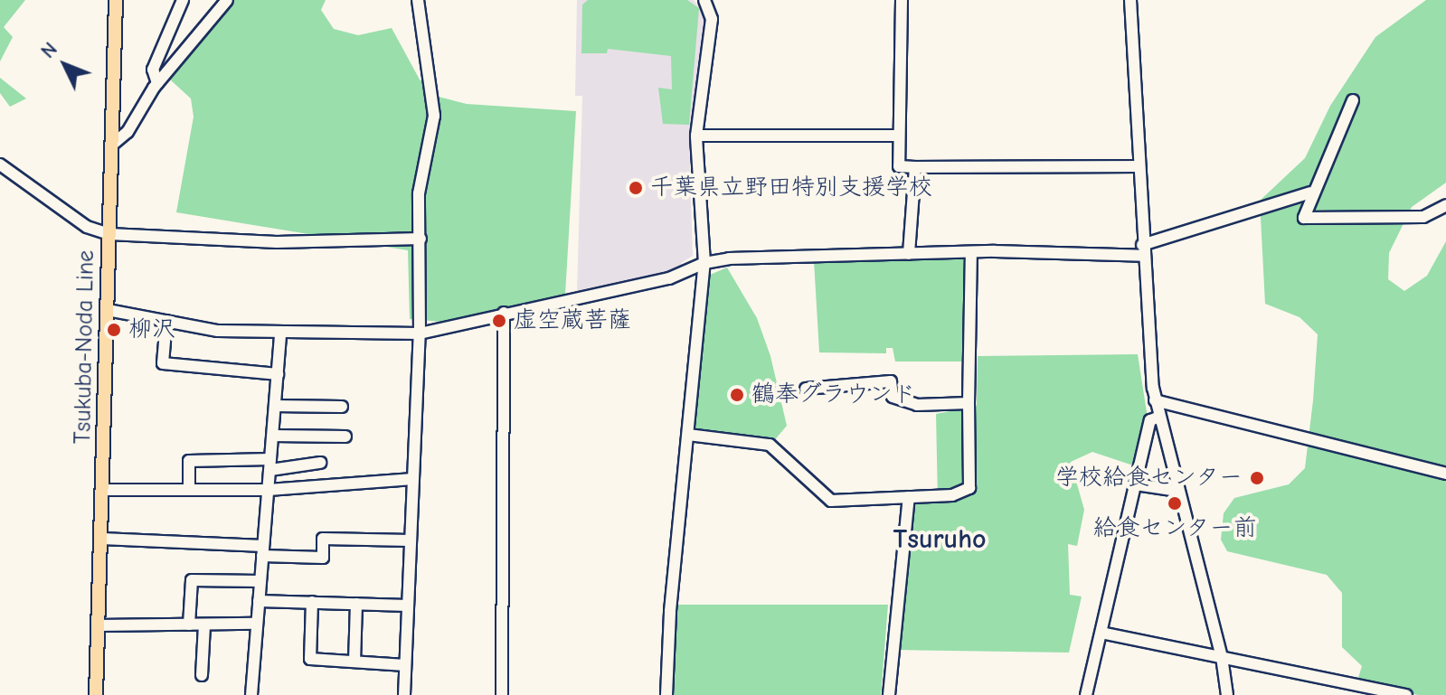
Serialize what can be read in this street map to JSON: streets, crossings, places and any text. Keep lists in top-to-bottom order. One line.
{"streets":{"main road":["Tsukuba-Noda Line"]},"districts":["Tsuruho"],"places":["千葉県立野田特別支援学校","虚空蔵菩薩","柳沢","鶴奉グラウンド","学校給食センター","給食センター前"],"north":"top left"}
